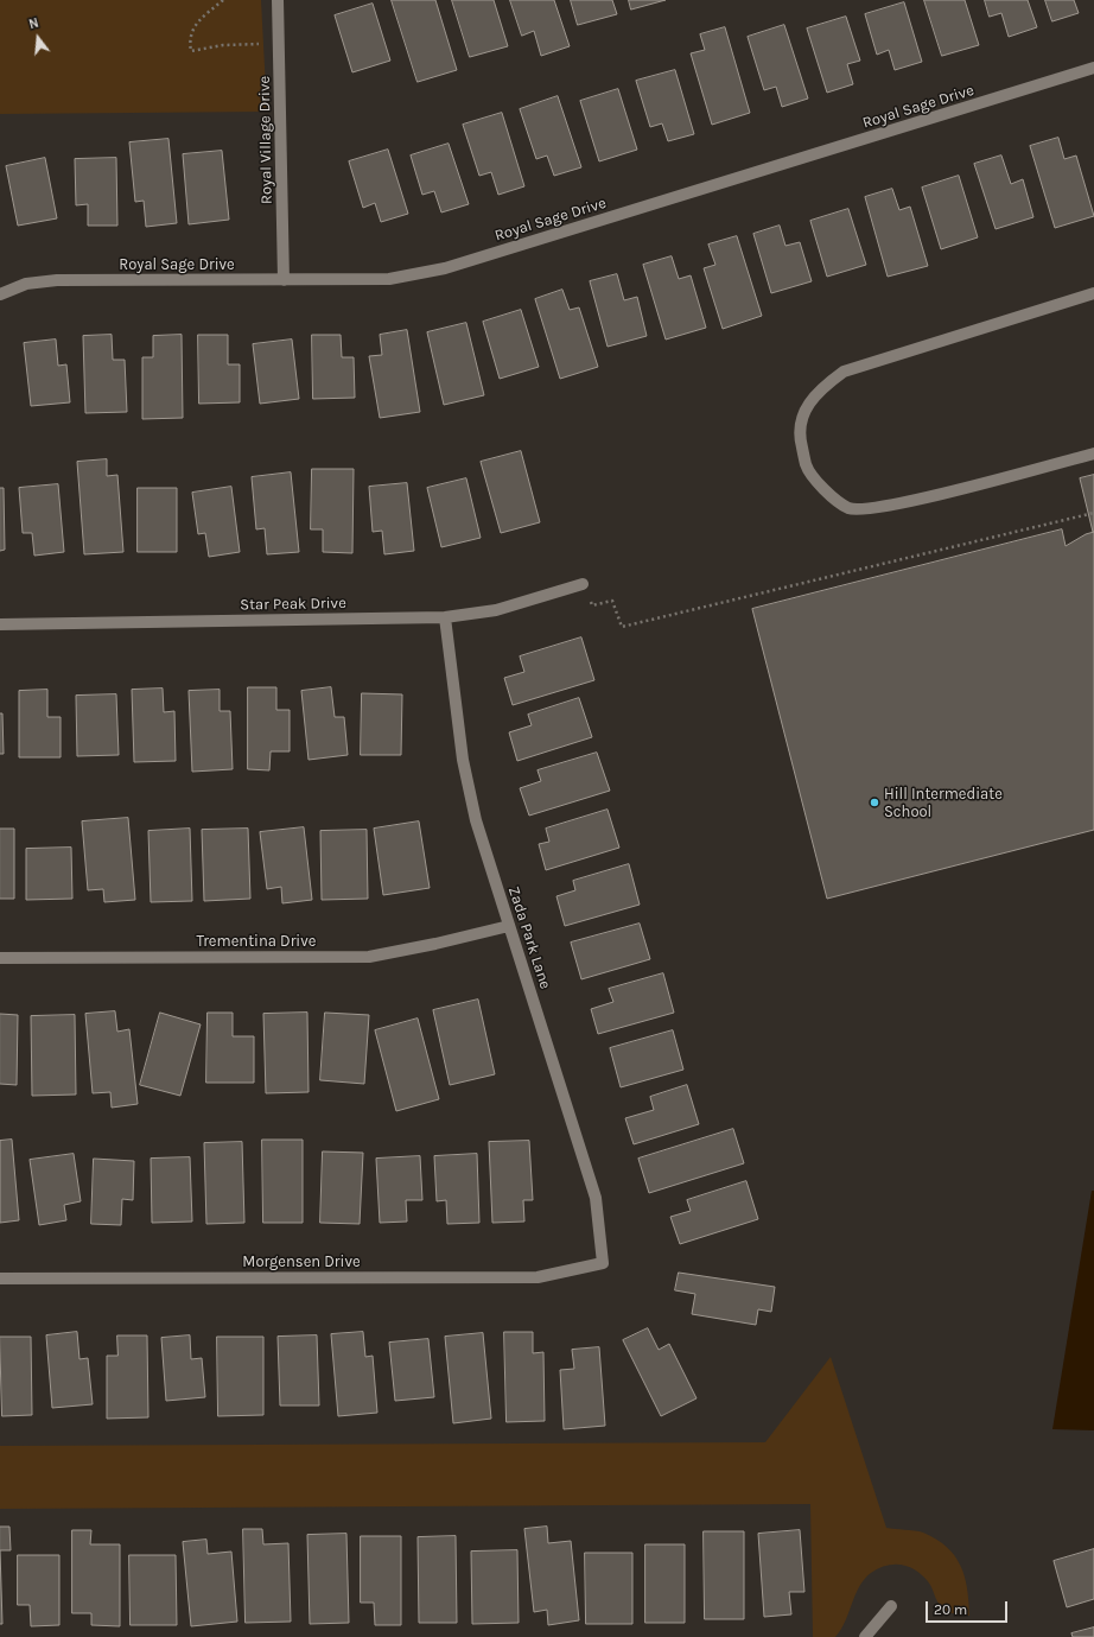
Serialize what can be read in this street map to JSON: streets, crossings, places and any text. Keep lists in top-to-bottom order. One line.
{"streets":{"street":["Royal Sage Drive","Royal Village Drive","Star Peak Drive","Zada Park Lane","Trementina Drive","Morgensen Drive"]},"crossings":[["Royal Sage Drive","Royal Village Drive"],["Star Peak Drive","Zada Park Lane"],["Zada Park Lane","Trementina Drive"],["Zada Park Lane","Morgensen Drive"]],"places":["Hill Intermediate School"],"scale_bar":"20 m","north":"top"}
